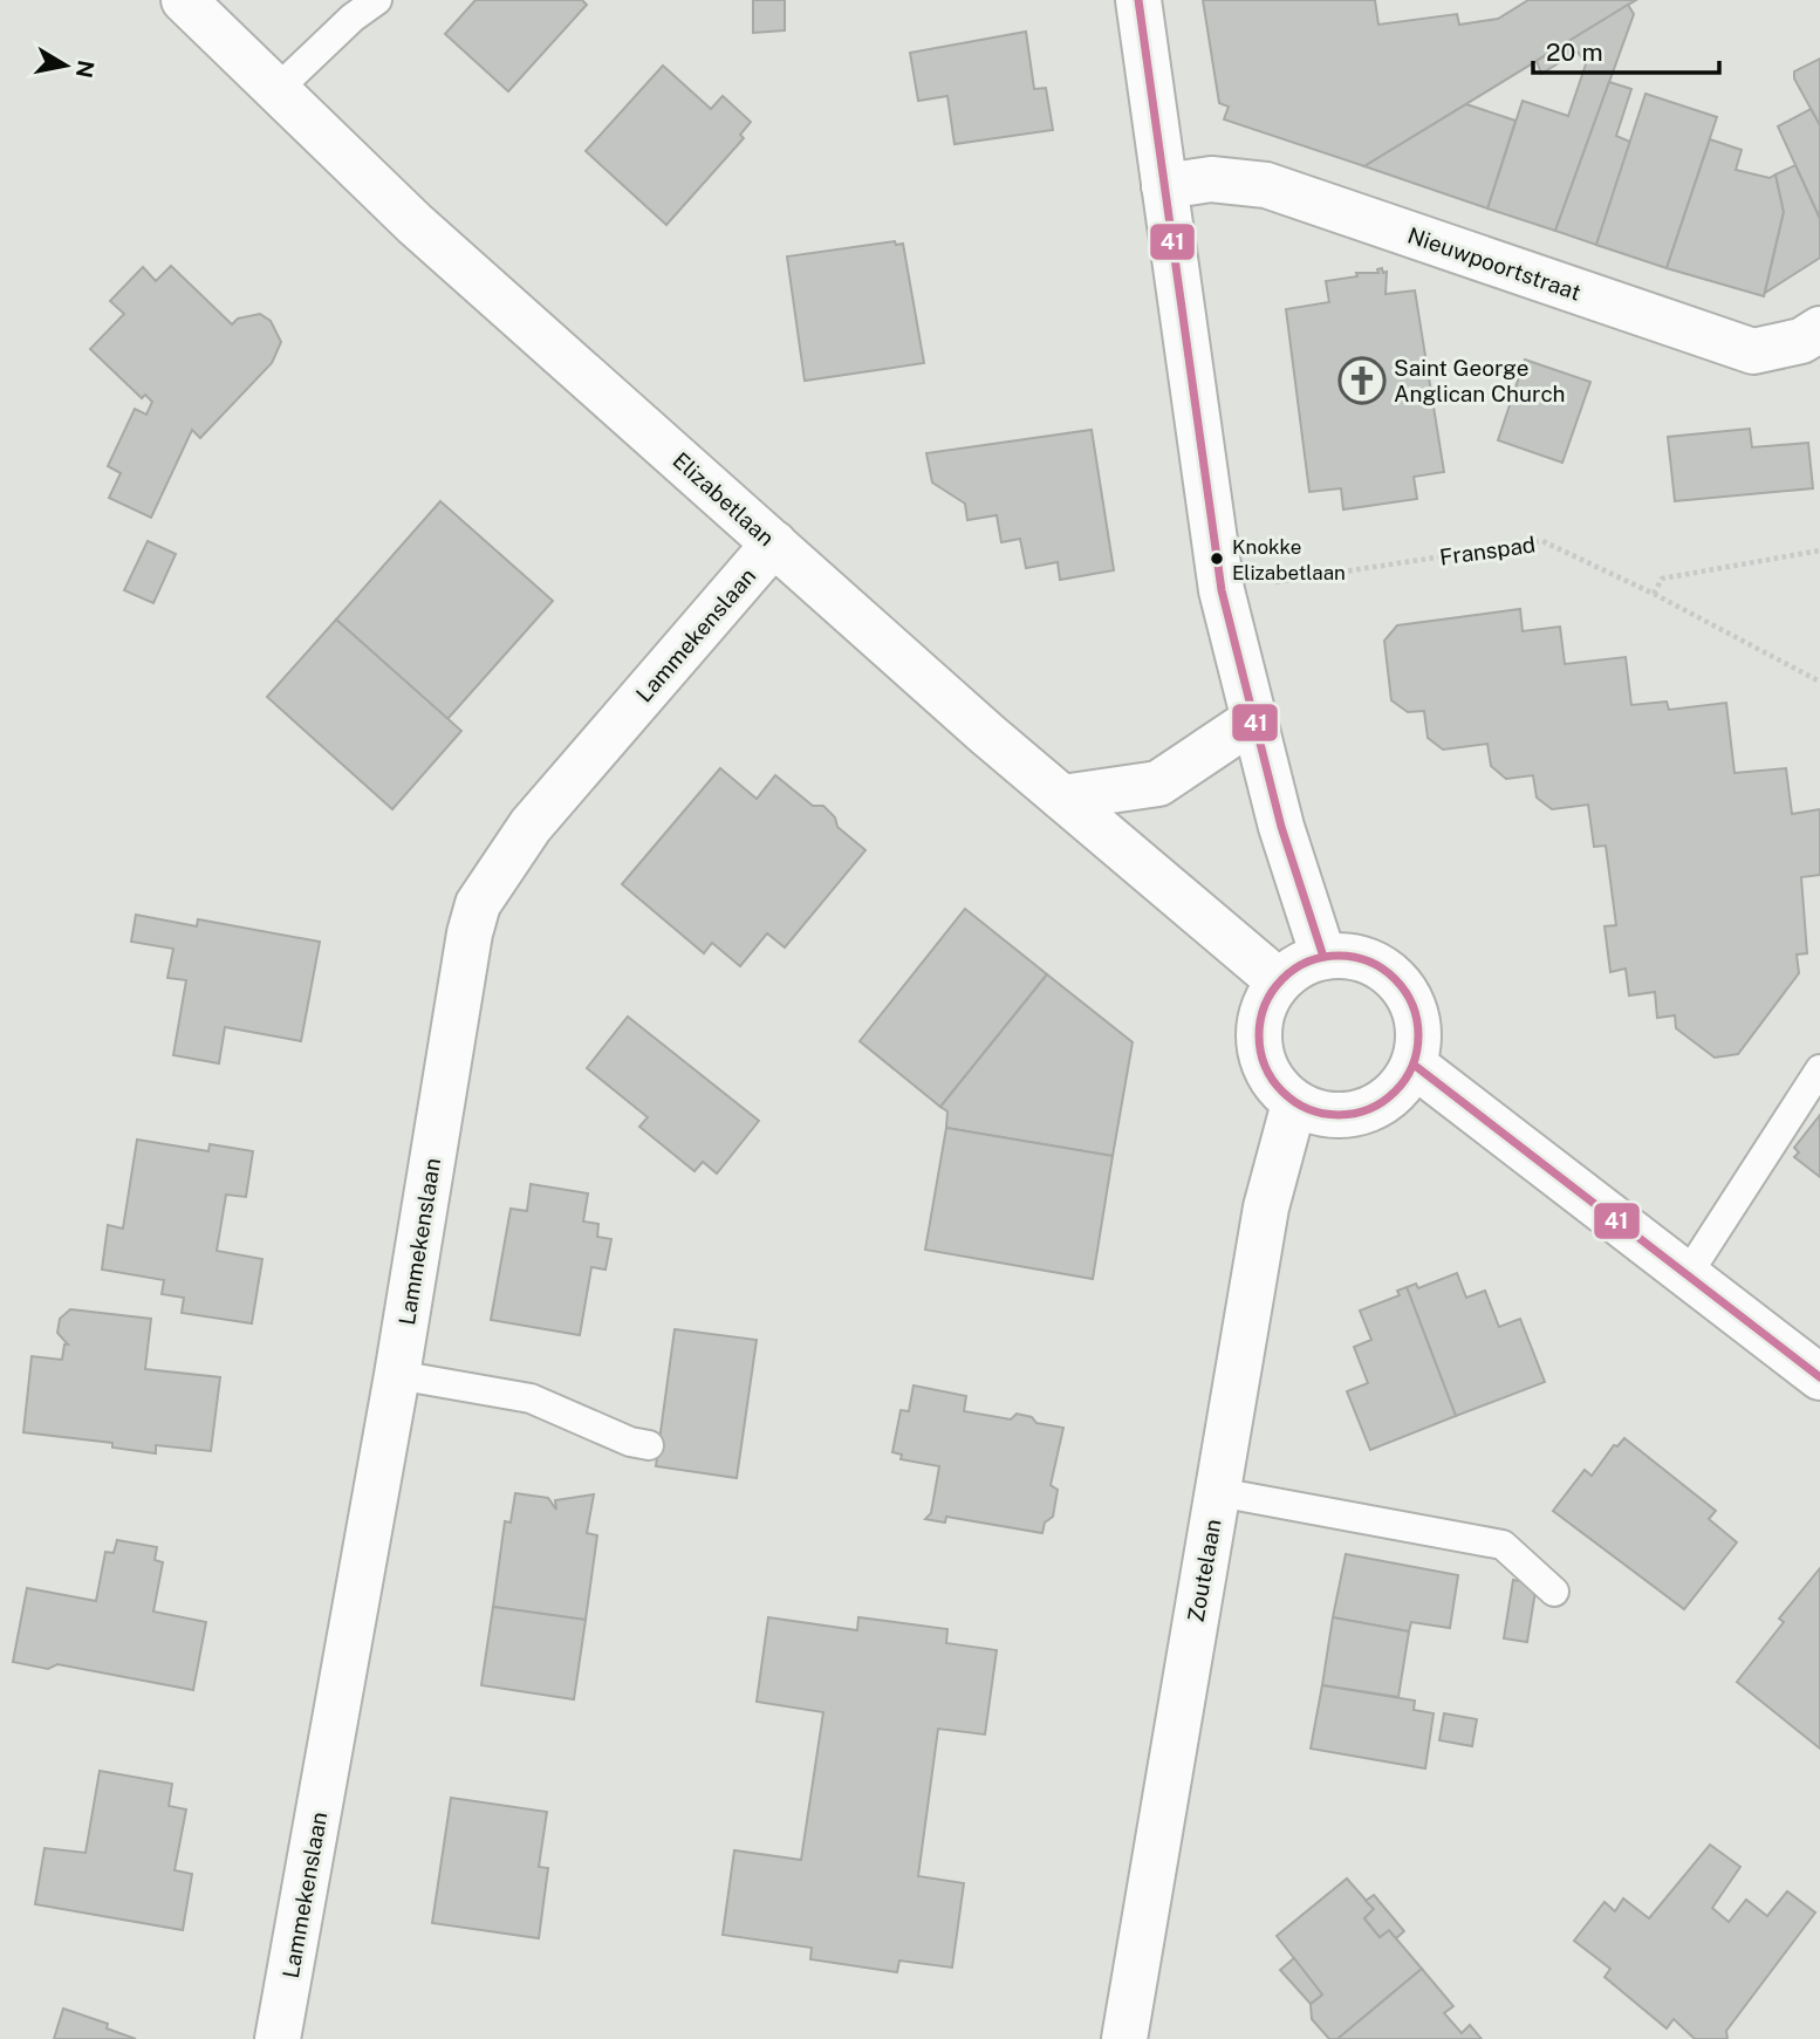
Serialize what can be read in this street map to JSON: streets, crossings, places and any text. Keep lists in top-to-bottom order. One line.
{"streets":{"street":["Nieuwpoortstraat","Elizabetlaan","Lammekenslaan","Zoutelaan"],"path":["Franspad"]},"crossings":[["Elizabetlaan","Lammekenslaan"],["Elizabetlaan","Zoutelaan"]],"places":{"church":["Saint George Anglican Church"],"other":["Knokke Elizabetlaan"]},"lines":["transit line 41"],"scale_bar":"20 m","north":"right"}
